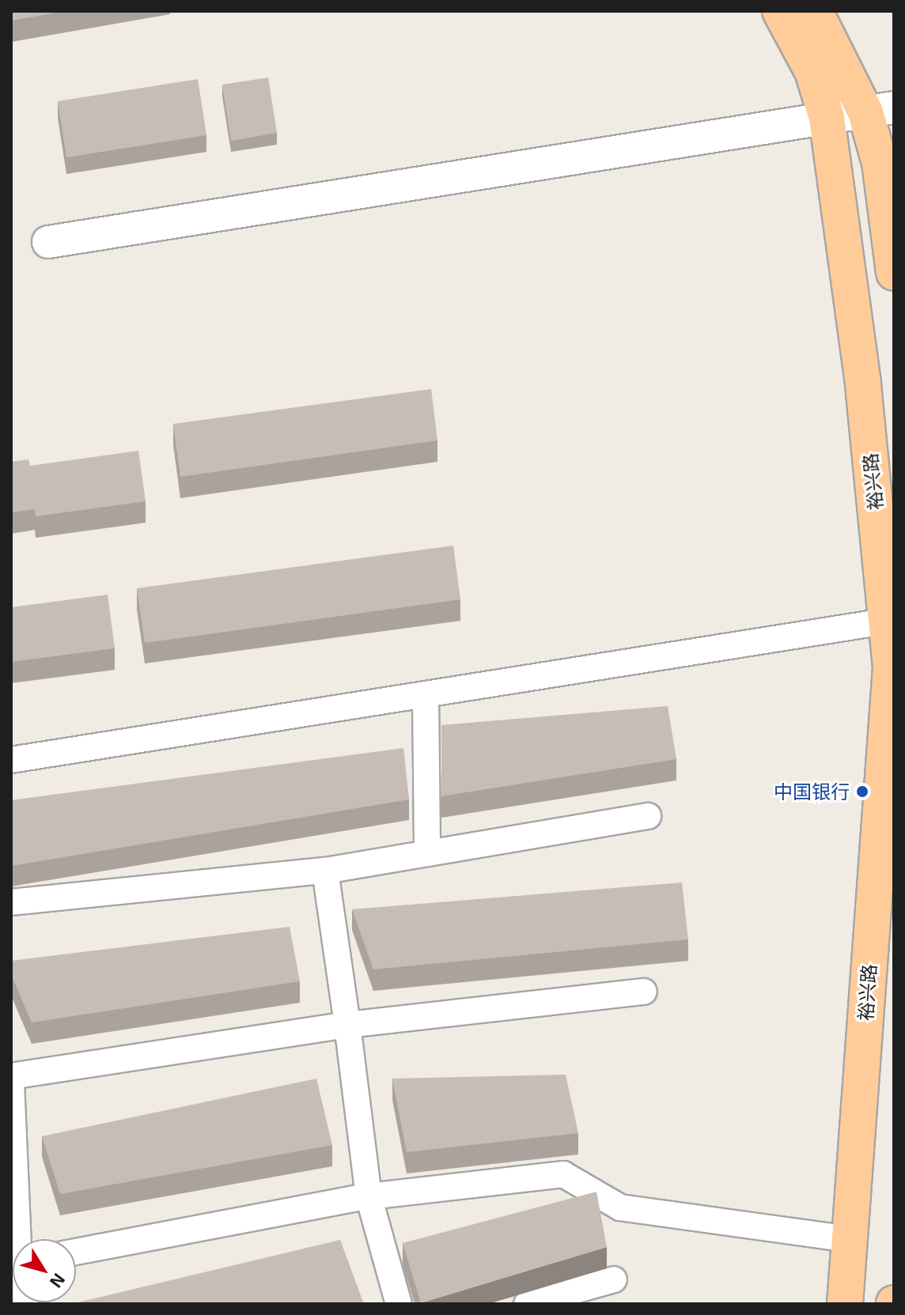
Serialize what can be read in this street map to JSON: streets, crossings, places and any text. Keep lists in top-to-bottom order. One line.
{"streets":{"main road":["裕兴路"]},"places":["中国银行"],"north":"bottom right"}
